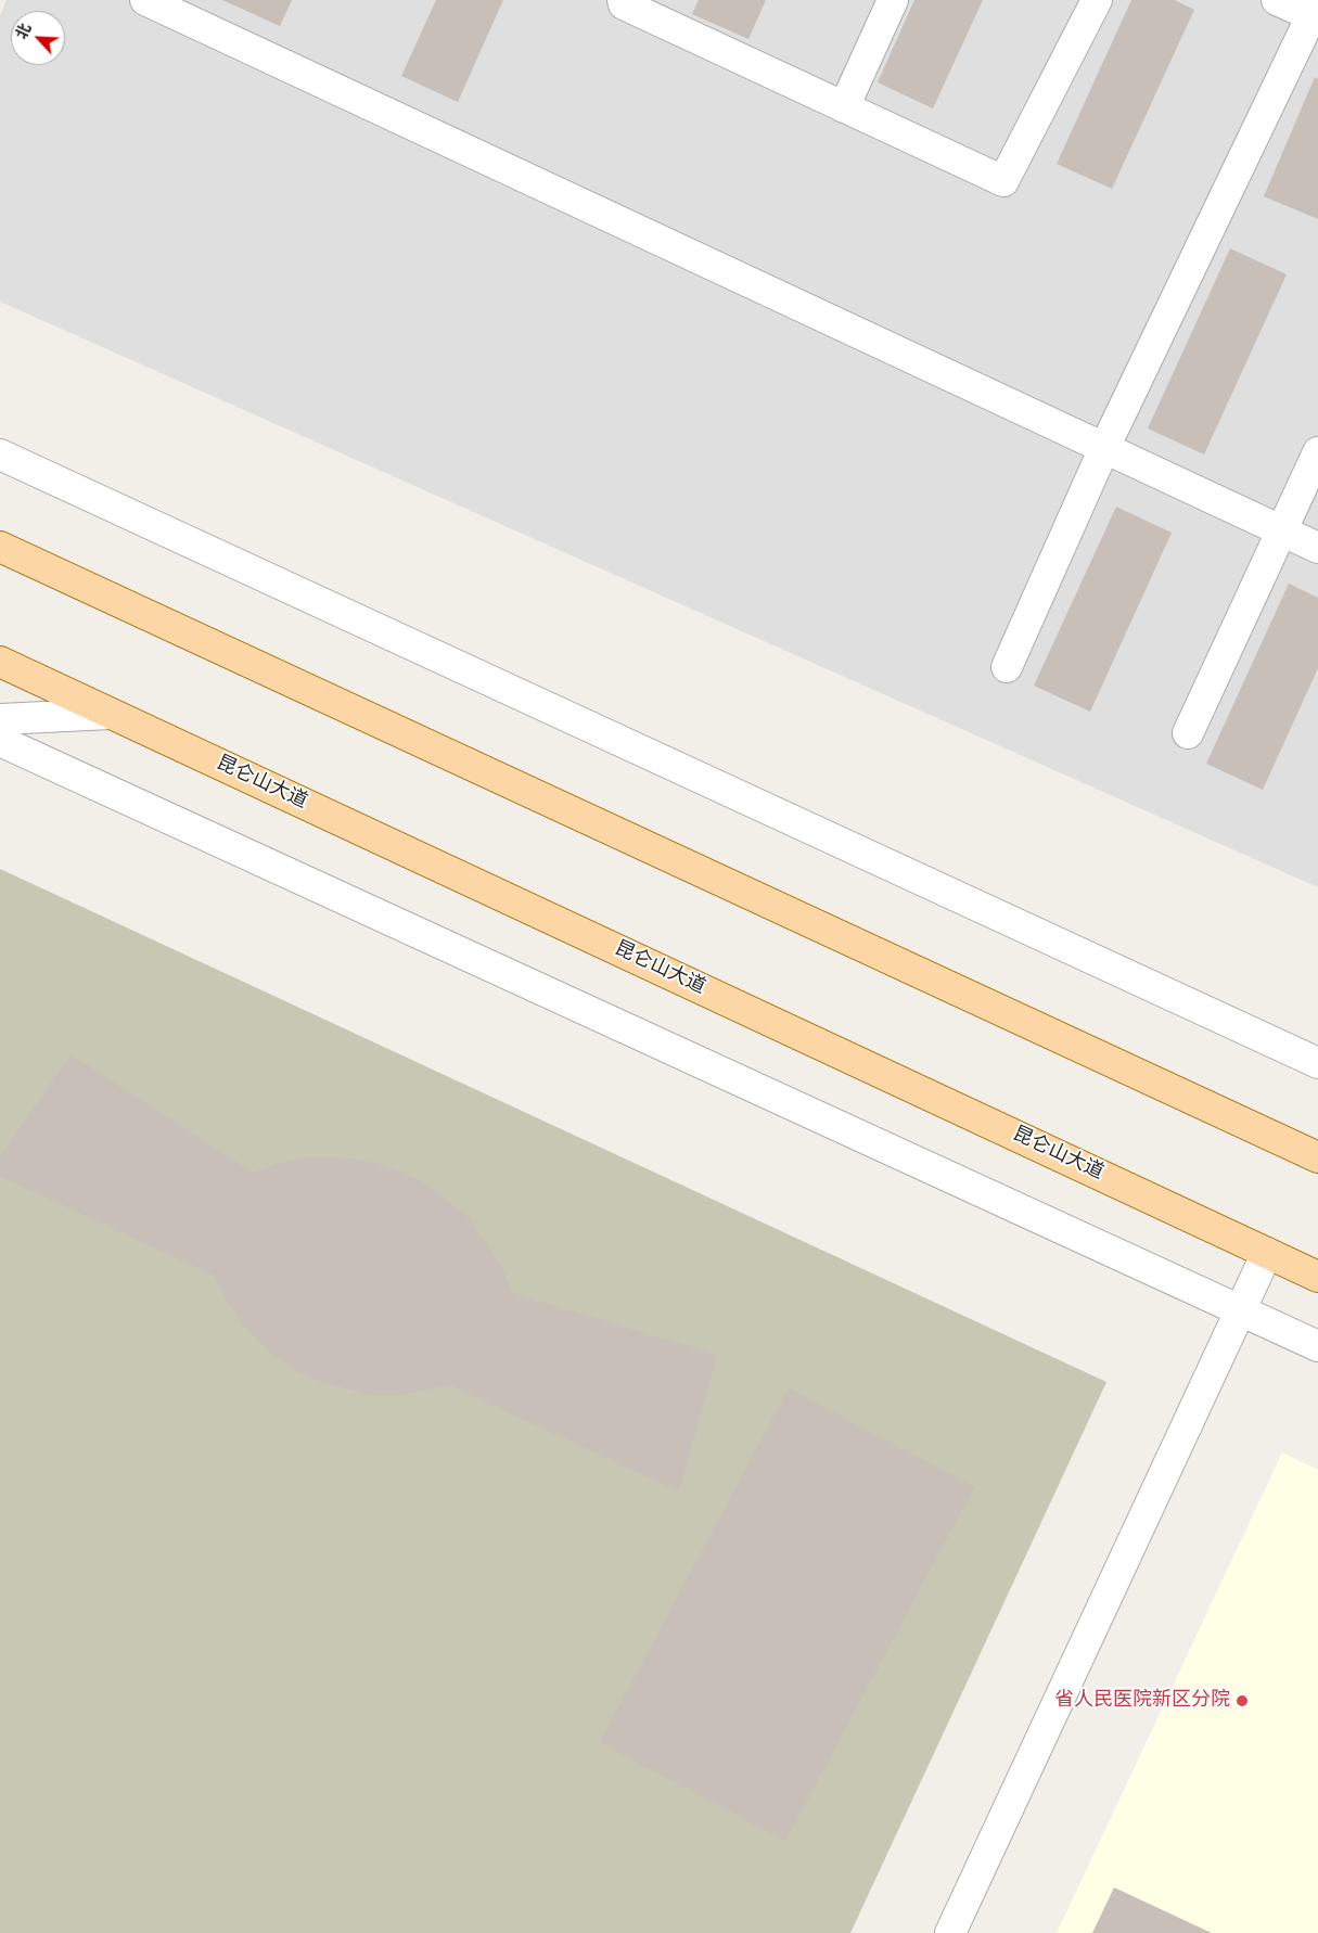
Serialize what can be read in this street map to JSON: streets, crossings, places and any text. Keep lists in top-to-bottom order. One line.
{"streets":{"main road":["昆仑山大道"]},"places":["省人民医院新区分院"],"north":"top left"}
